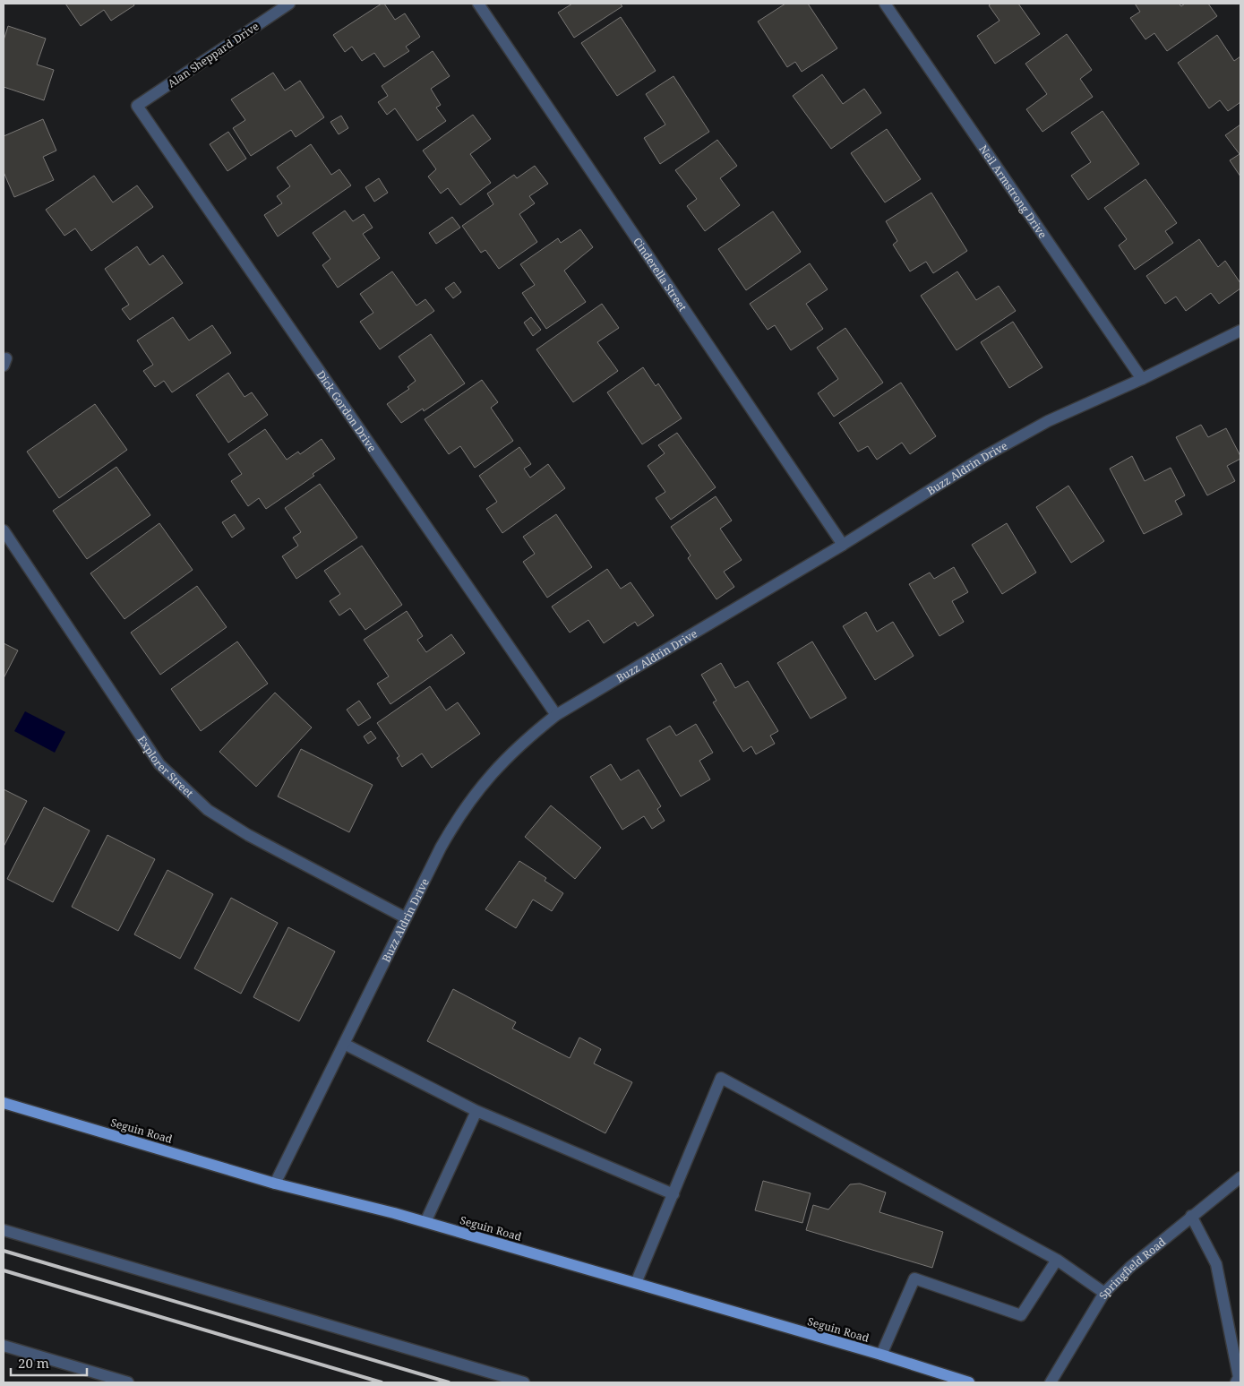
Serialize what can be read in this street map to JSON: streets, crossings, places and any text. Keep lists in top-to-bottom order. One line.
{"streets":{"main road":["Seguin Road"],"street":["Alan Sheppard Drive","Neil Armstrong Drive","Cinderella Street","Dick Gordon Drive","Buzz Aldrin Drive","Explorer Street","Springfield Road"]},"crossings":[["Alan Sheppard Drive","Dick Gordon Drive"],["Neil Armstrong Drive","Buzz Aldrin Drive"],["Cinderella Street","Buzz Aldrin Drive"],["Dick Gordon Drive","Buzz Aldrin Drive"],["Buzz Aldrin Drive","Explorer Street"],["Buzz Aldrin Drive","Seguin Road"]],"scale_bar":"20 m"}
